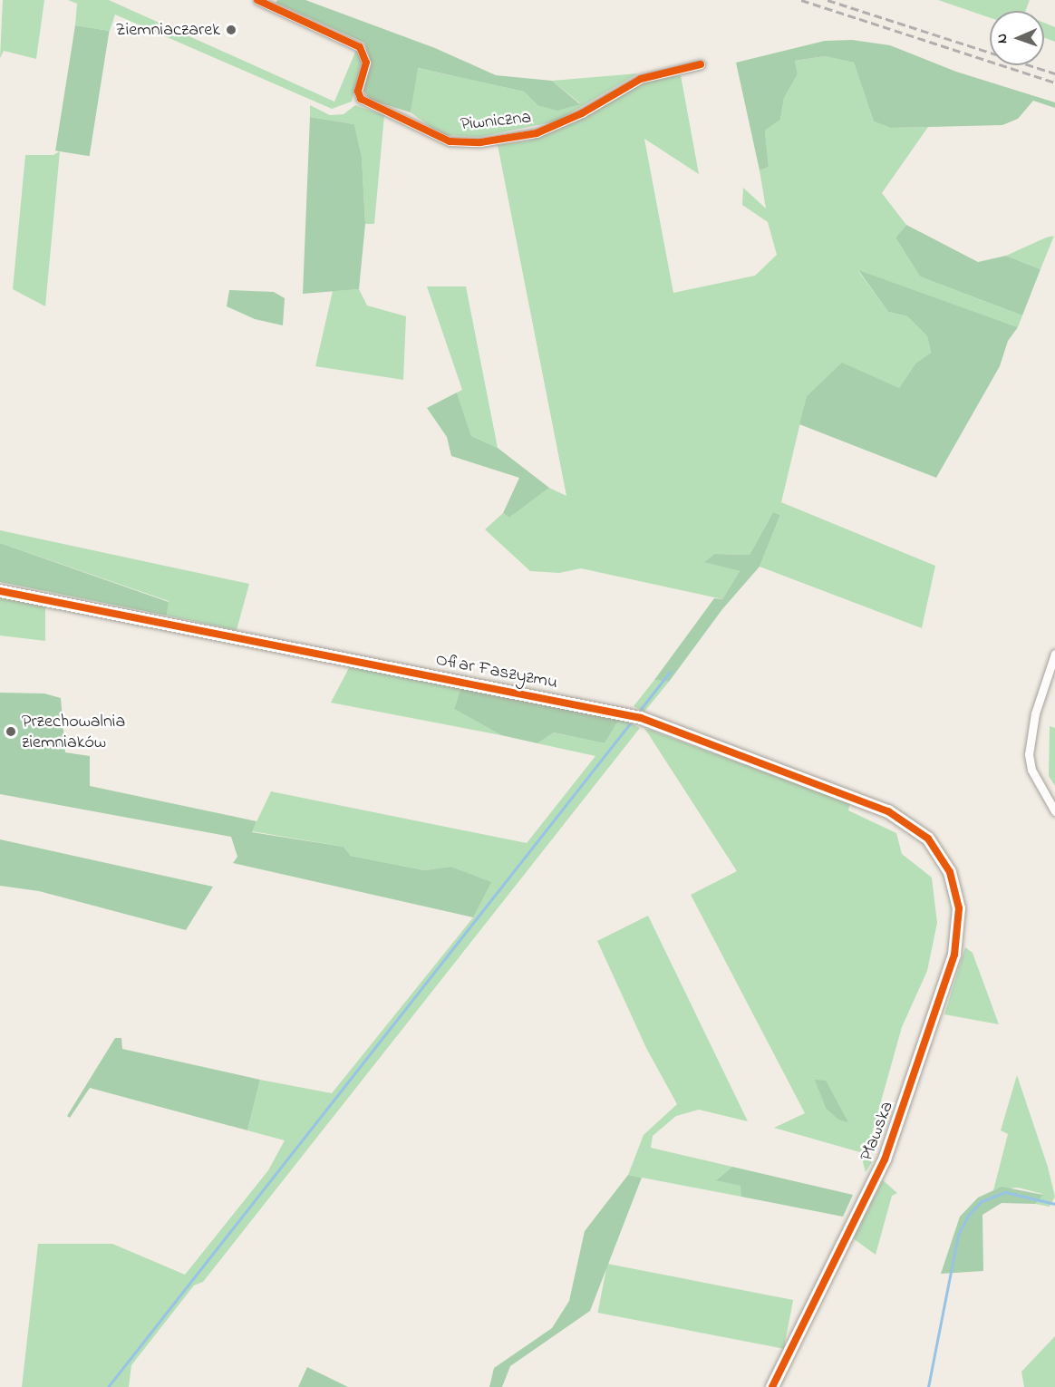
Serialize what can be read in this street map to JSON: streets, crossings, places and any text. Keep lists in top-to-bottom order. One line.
{"streets":{"street":["Piwniczna","Ofiar Faszyzmu","Pławska"]},"crossings":[["Ofiar Faszyzmu","Pławska"]],"places":["Ziemniaczarek","Przechowalnia ziemniaków"],"north":"left"}
